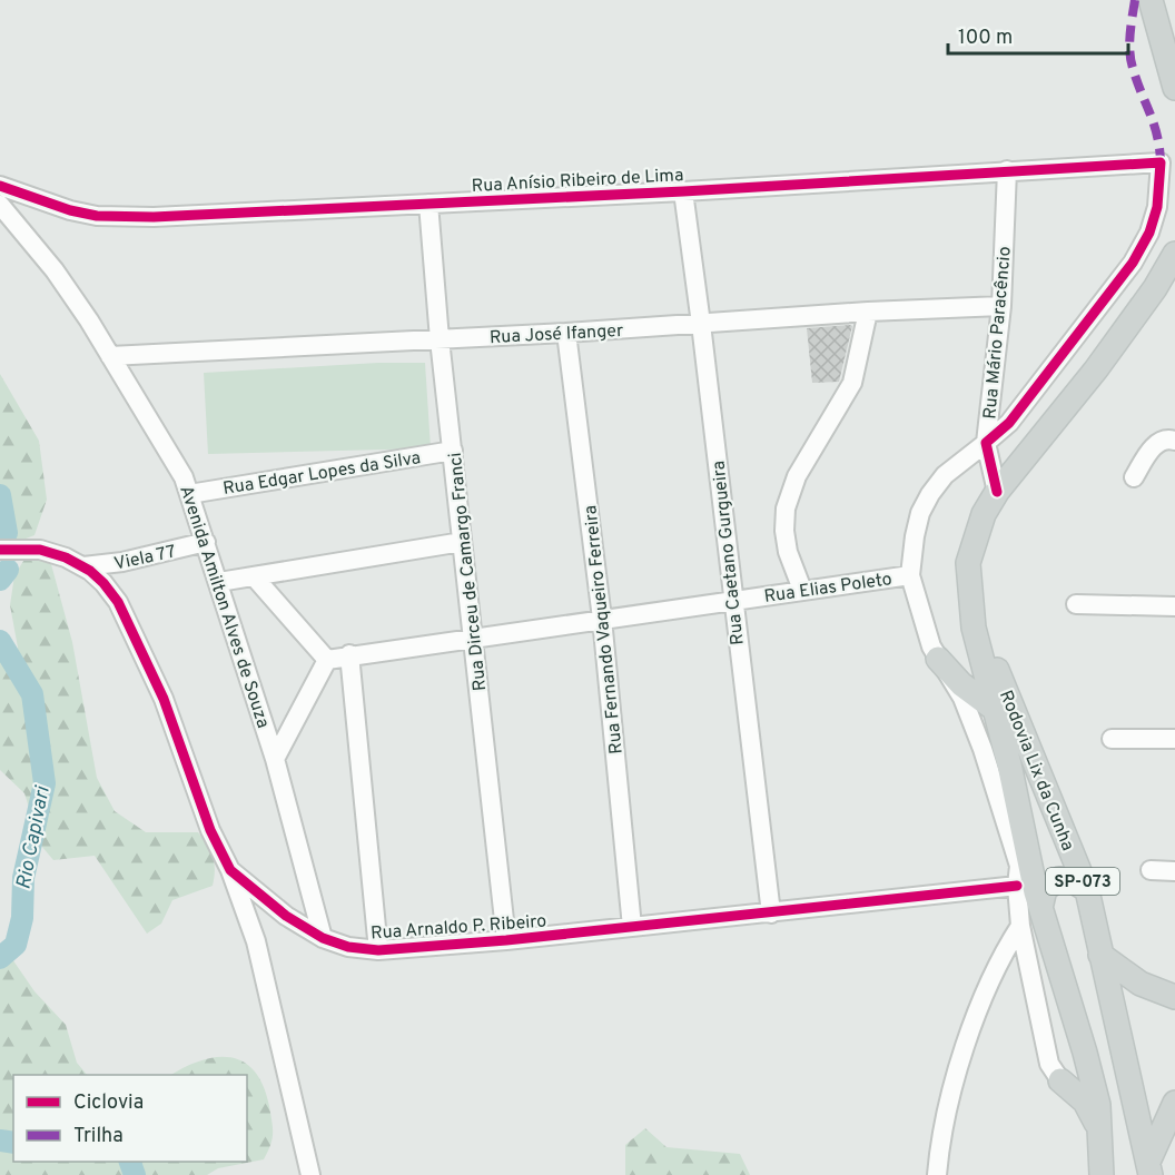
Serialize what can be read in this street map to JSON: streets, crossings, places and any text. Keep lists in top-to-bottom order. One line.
{"streets":{"main road":["Rodovia Lix da Cunha","SP-073"],"street":["Rua Anísio Ribeiro de Lima","Rua José Ifanger","Rua Mário Paracêncio","Rua Edgar Lopes da Silva","Rua Caetano Gurgueira","Viela 77","Rua Dirceu de Camargo Franci","Rua Elias Poleto","Avenida Amilton Alves de Souza","Rua Fernando Vaqueiro Ferreira","Rua Arnaldo P. Ribeiro"]},"crossings":[["Rua Anísio Ribeiro de Lima","Rua Mário Paracêncio"],["Rua Anísio Ribeiro de Lima","Rua Caetano Gurgueira"],["Rua Anísio Ribeiro de Lima","Rua Dirceu de Camargo Franci"],["Rua José Ifanger","Rua Mário Paracêncio"],["Rua José Ifanger","Rua Caetano Gurgueira"],["Rua José Ifanger","Rua Dirceu de Camargo Franci"],["Rua José Ifanger","Avenida Amilton Alves de Souza"],["Rua José Ifanger","Rua Fernando Vaqueiro Ferreira"],["Rua Mário Paracêncio","Rua Elias Poleto"],["Rua Mário Paracêncio","Rua Arnaldo P. Ribeiro"],["Rua Edgar Lopes da Silva","Rua Dirceu de Camargo Franci"],["Rua Edgar Lopes da Silva","Avenida Amilton Alves de Souza"],["Rua Caetano Gurgueira","Rua Elias Poleto"],["Rua Caetano Gurgueira","Rua Arnaldo P. Ribeiro"],["Viela 77","Avenida Amilton Alves de Souza"],["Viela 77","Rua Arnaldo P. Ribeiro"],["Rua Dirceu de Camargo Franci","Rua Elias Poleto"],["Rua Dirceu de Camargo Franci","Rua Arnaldo P. Ribeiro"],["Rua Elias Poleto","Rua Fernando Vaqueiro Ferreira"],["Avenida Amilton Alves de Souza","Rua Arnaldo P. Ribeiro"],["Rua Fernando Vaqueiro Ferreira","Rua Arnaldo P. Ribeiro"]],"water":["Rio Capivari"],"legend":["Ciclovia","Trilha"],"scale_bar":"100 m"}
